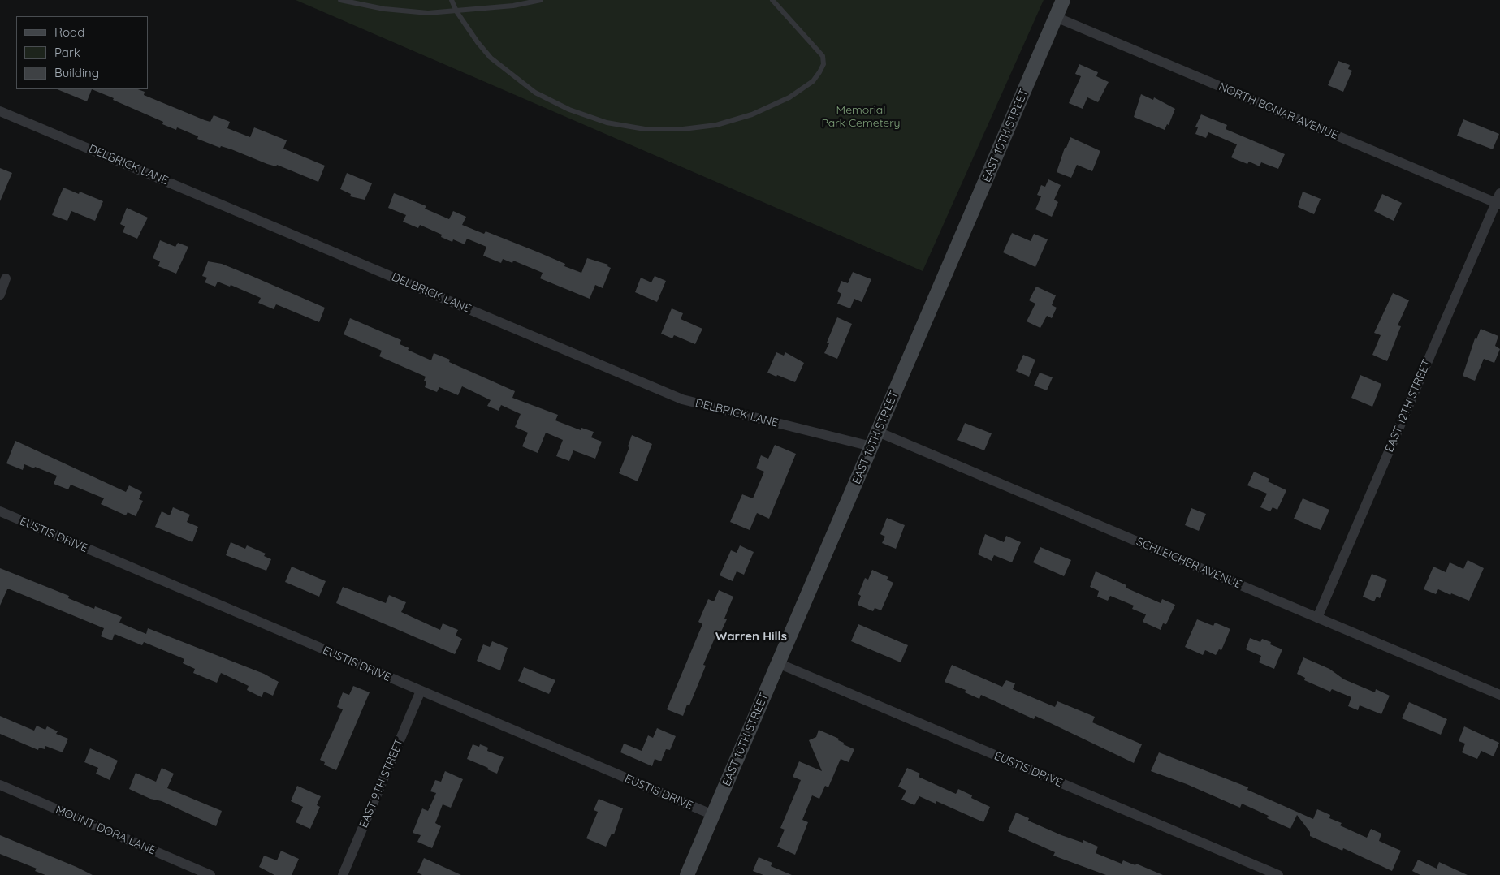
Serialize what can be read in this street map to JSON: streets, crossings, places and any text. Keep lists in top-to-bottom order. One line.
{"streets":{"main road":["EAST 10TH STREET"],"street":["NORTH BONAR AVENUE","DELBRICK LANE","EAST 12TH STREET","EUSTIS DRIVE","SCHLEICHER AVENUE","EAST 9TH STREET","MOUNT DORA LANE"]},"crossings":[["NORTH BONAR AVENUE","EAST 10TH STREET"],["NORTH BONAR AVENUE","EAST 12TH STREET"],["EAST 10TH STREET","DELBRICK LANE"],["EAST 10TH STREET","EUSTIS DRIVE"],["EAST 10TH STREET","SCHLEICHER AVENUE"],["EAST 12TH STREET","SCHLEICHER AVENUE"],["EUSTIS DRIVE","EAST 9TH STREET"]],"districts":["Warren Hills"],"parks":["Memorial Park Cemetery"],"legend":["Road","Park","Building"]}
